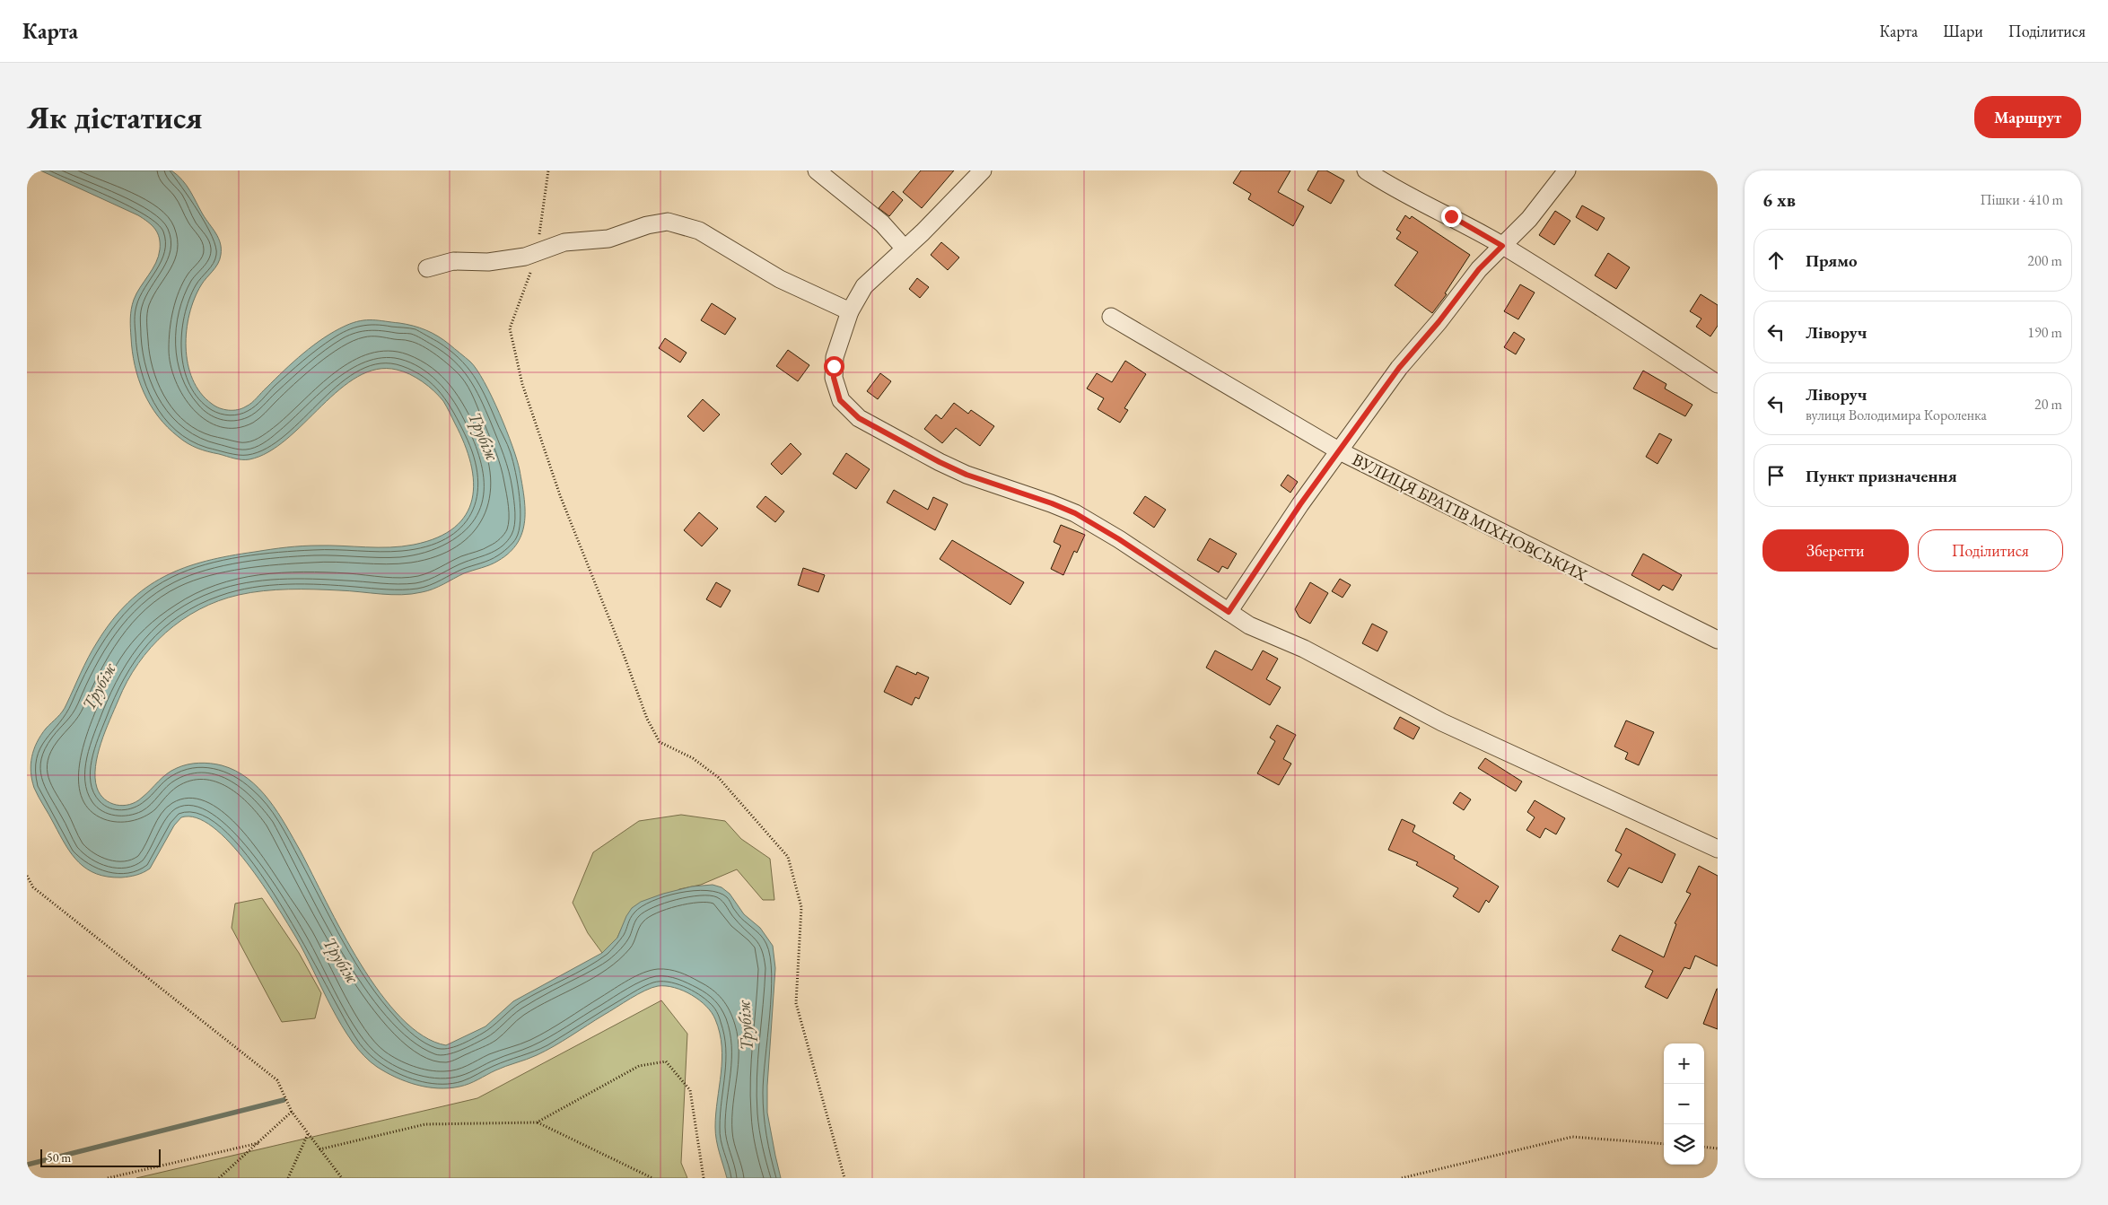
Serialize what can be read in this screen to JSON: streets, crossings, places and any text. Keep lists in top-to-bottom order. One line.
{"streets":{"street":["ВУЛИЦЯ БРАТІВ МІХНОВСЬКИХ"]},"water":["Трубіж"],"scale_bar":"50 m","page":{"header":"Карта","nav":["Карта","Шари","Поділитися"],"buttons":["Маршрут",["Зберегти","Поділитися"]],"title":"Як дістатися","heading":["6 хв","Пішки · 410 m"],"list":[["Прямо","200 m"],["Ліворуч","190 m"],["Ліворуч","вулиця Володимира Короленка","20 m"],"Пункт призначення"],"map_buttons":["+","−"],"scale":"50 m"}}
